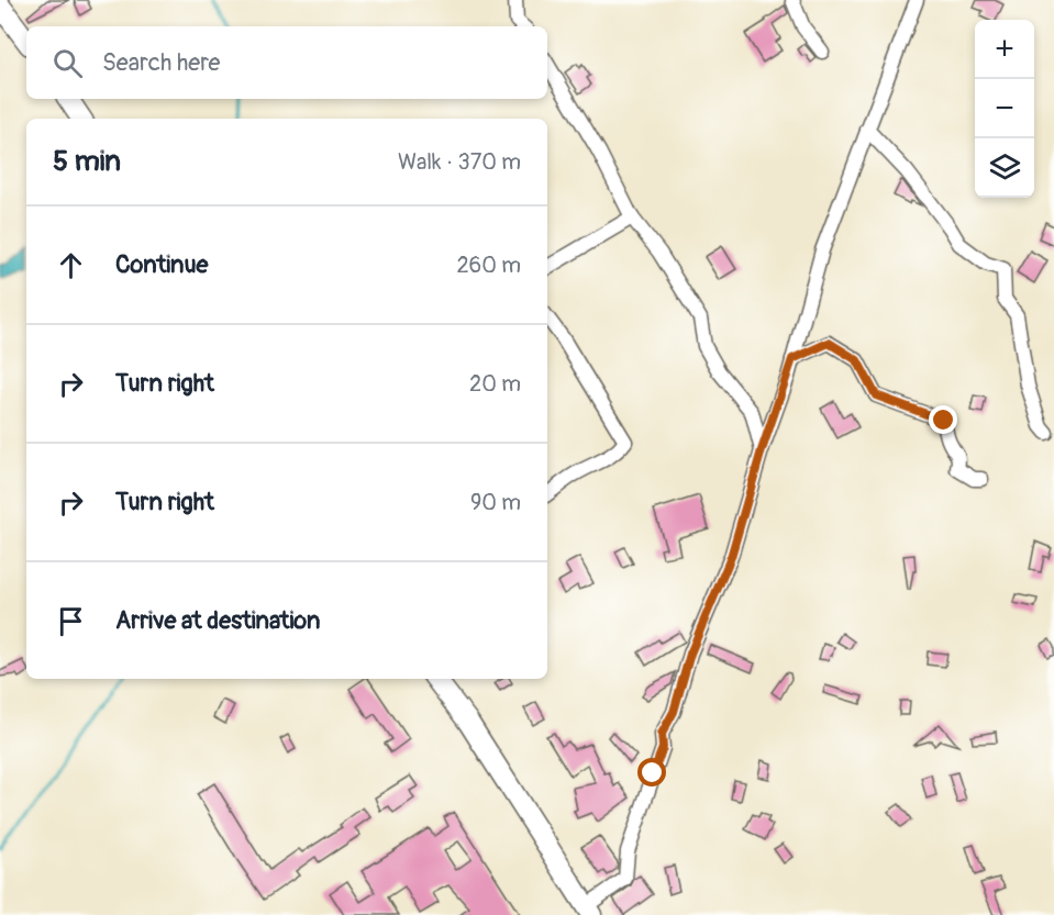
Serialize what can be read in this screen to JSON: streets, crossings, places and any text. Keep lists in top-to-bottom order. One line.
{"page":{"map_buttons":["+","−"],"search":"Search here","heading":["5 min","Walk · 370 m"],"list":[["Continue","260 m"],["Turn right","20 m"],["Turn right","90 m"],"Arrive at destination"]}}
